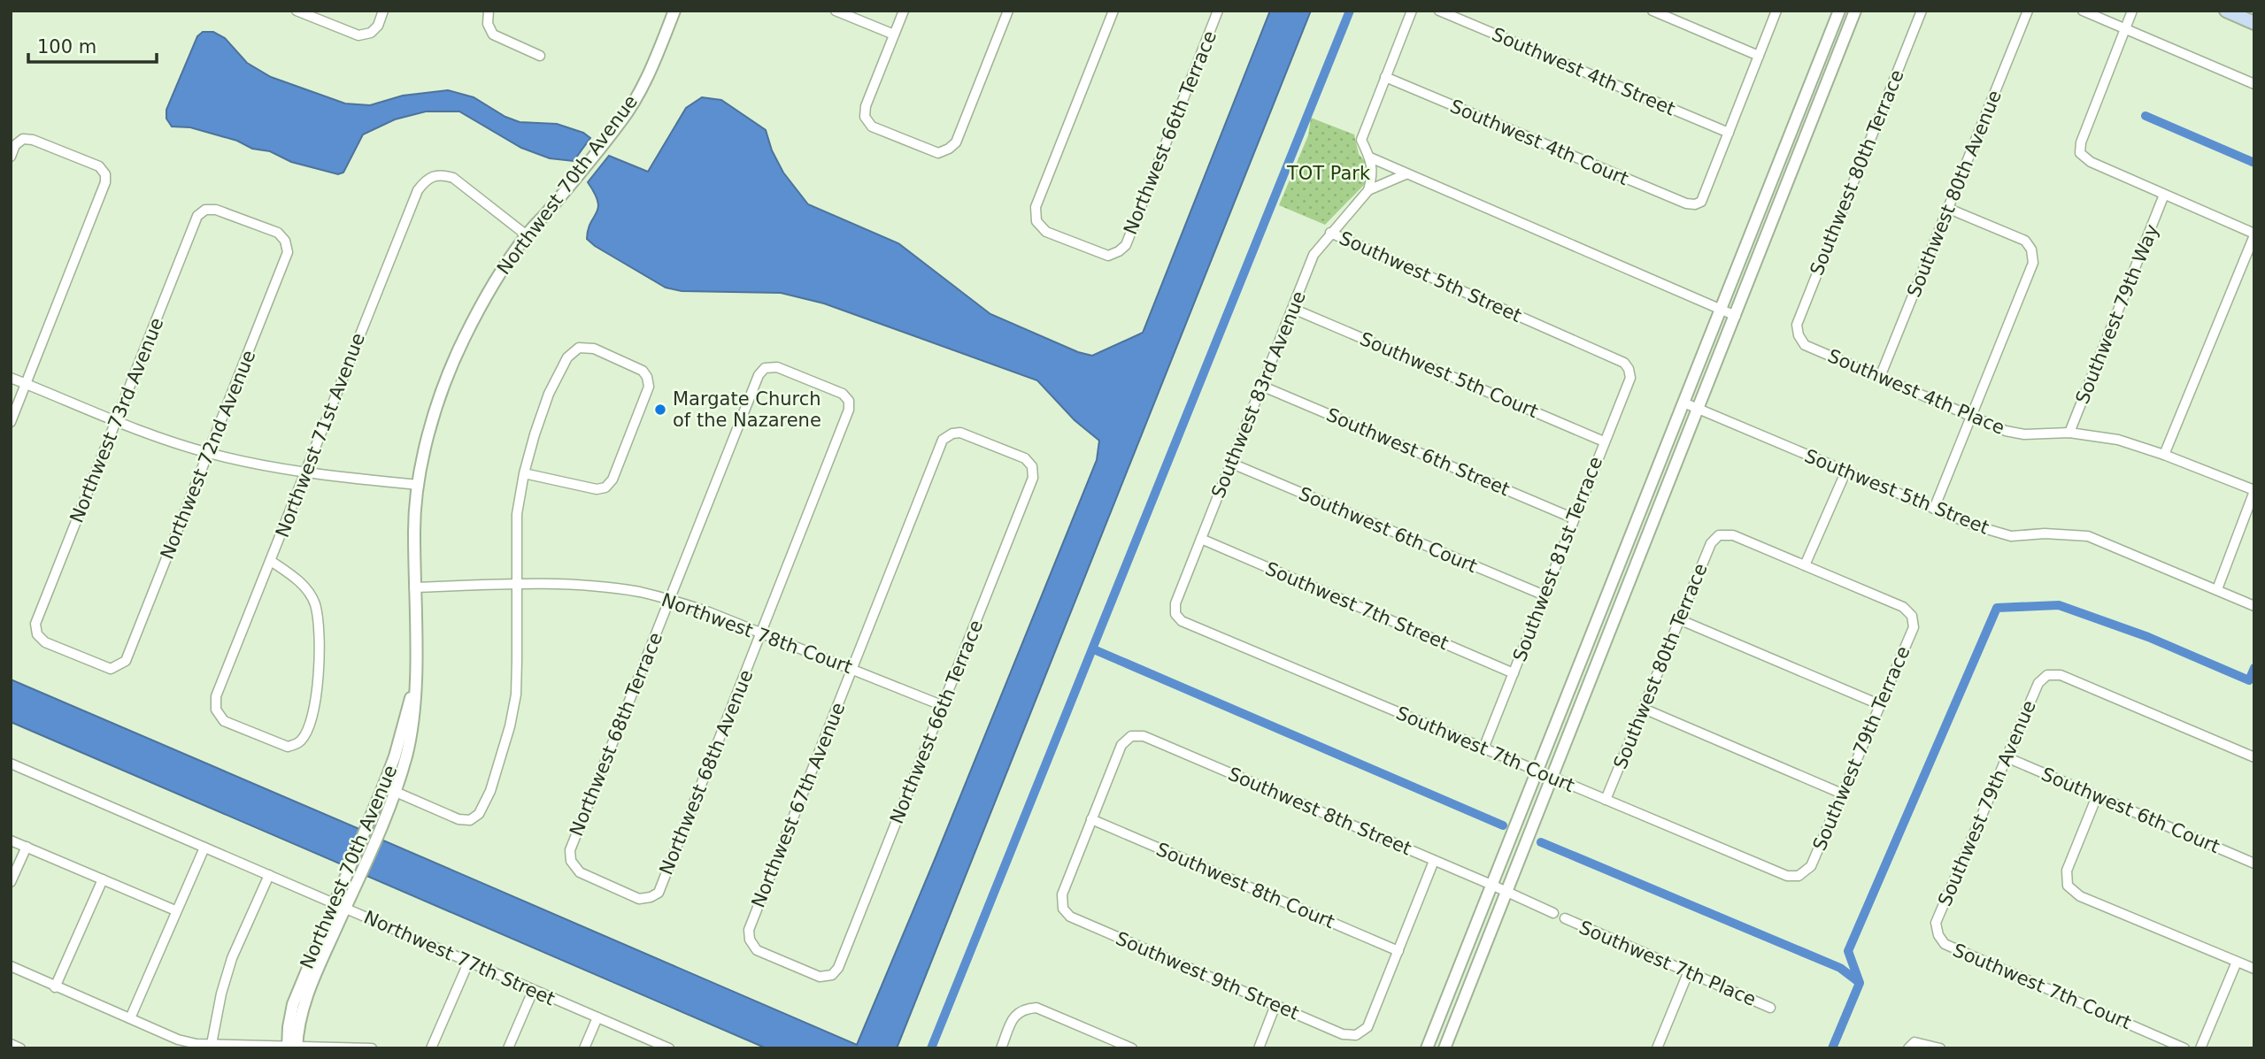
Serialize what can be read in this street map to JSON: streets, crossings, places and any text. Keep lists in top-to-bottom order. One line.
{"streets":{"street":["Southwest 4th Street","Northwest 66th Terrace","Southwest 4th Court","Southwest 80th Terrace","Northwest 70th Avenue","Southwest 80th Avenue","Southwest 5th Street","Southwest 79th Way","Southwest 5th Court","Southwest 4th Place","Southwest 83rd Avenue","Northwest 73rd Avenue","Northwest 71st Avenue","Southwest 6th Street","Northwest 72nd Avenue","Southwest 6th Court","Southwest 81st Terrace","Southwest 7th Street","Northwest 78th Court","Northwest 68th Terrace","Southwest 79th Terrace","Southwest 7th Court","Northwest 68th Avenue","Southwest 79th Avenue","Northwest 67th Avenue","Southwest 8th Street","Southwest 8th Court","Northwest 77th Street","Southwest 7th Place","Southwest 9th Street"]},"crossings":[["Southwest 4th Street","Southwest 4th Court"],["Northwest 66th Terrace","Northwest 78th Court"],["Northwest 66th Terrace","Northwest 67th Avenue"],["Southwest 80th Terrace","Southwest 4th Place"],["Southwest 80th Terrace","Southwest 79th Terrace"],["Southwest 80th Terrace","Southwest 7th Court"],["Northwest 70th Avenue","Northwest 71st Avenue"],["Northwest 70th Avenue","Northwest 78th Court"],["Northwest 70th Avenue","Northwest 77th Street"],["Southwest 80th Avenue","Southwest 4th Place"],["Southwest 5th Street","Southwest 83rd Avenue"],["Southwest 5th Street","Southwest 81st Terrace"],["Southwest 79th Way","Southwest 4th Place"],["Southwest 5th Court","Southwest 83rd Avenue"],["Southwest 5th Court","Southwest 81st Terrace"],["Southwest 83rd Avenue","Southwest 6th Street"],["Southwest 83rd Avenue","Southwest 6th Court"],["Southwest 83rd Avenue","Southwest 7th Street"],["Southwest 83rd Avenue","Southwest 7th Court"],["Northwest 73rd Avenue","Northwest 72nd Avenue"],["Southwest 6th Street","Southwest 81st Terrace"],["Southwest 6th Court","Southwest 81st Terrace"],["Southwest 6th Court","Southwest 79th Avenue"],["Southwest 81st Terrace","Southwest 7th Street"],["Southwest 81st Terrace","Southwest 7th Court"],["Northwest 78th Court","Northwest 68th Terrace"],["Northwest 78th Court","Northwest 68th Avenue"],["Northwest 78th Court","Northwest 67th Avenue"],["Northwest 68th Terrace","Northwest 68th Avenue"],["Southwest 79th Terrace","Southwest 7th Court"],["Southwest 7th Court","Southwest 79th Avenue"],["Southwest 8th Street","Southwest 8th Court"],["Southwest 8th Street","Southwest 9th Street"],["Southwest 8th Court","Southwest 9th Street"]],"parks":["TOT Park"],"places":["Margate Church of the Nazarene"],"scale_bar":"100 m"}
